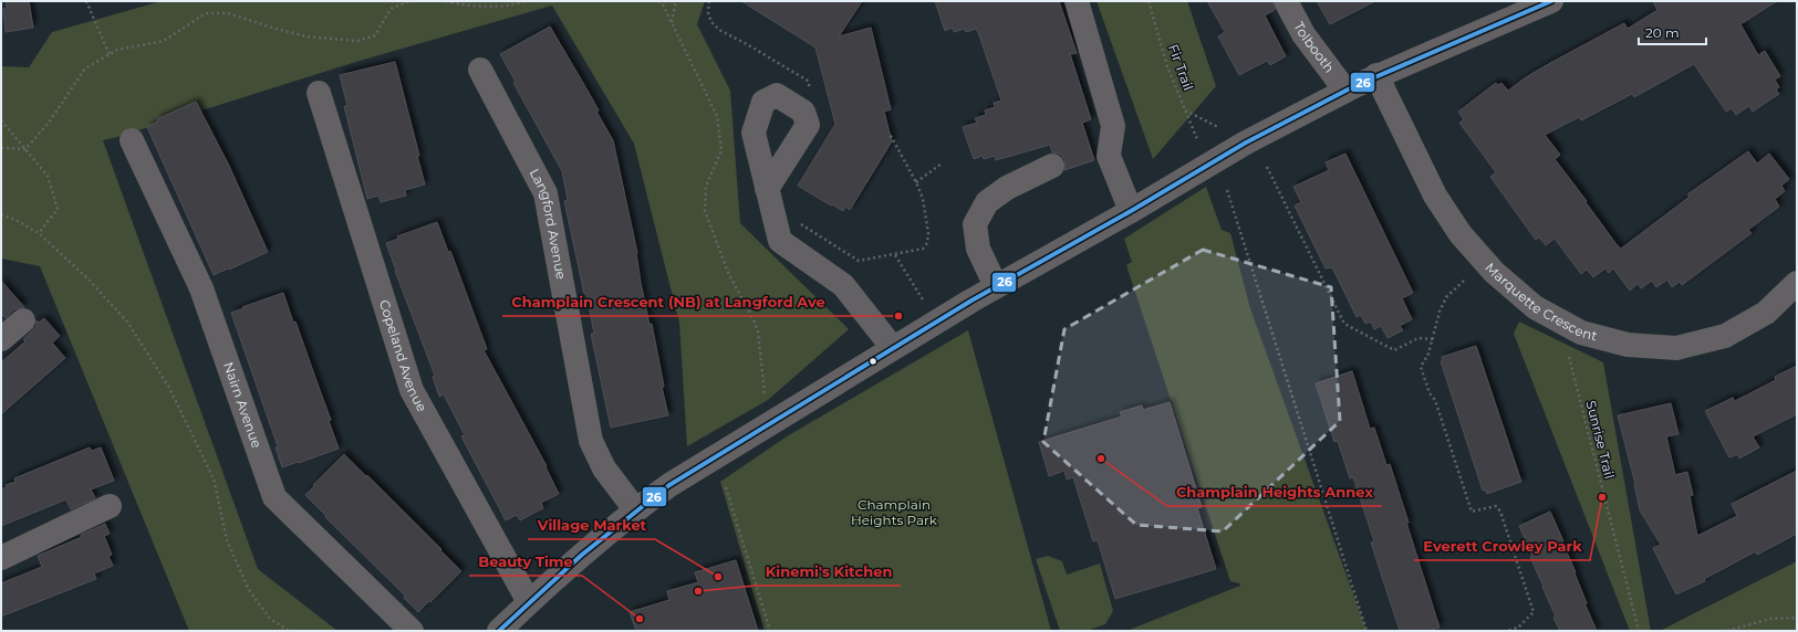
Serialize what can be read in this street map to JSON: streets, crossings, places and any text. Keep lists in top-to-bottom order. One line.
{"streets":{"street":["Tolbooth","Langford Avenue","Marquette Crescent","Copeland Avenue","Nairn Avenue"],"path":["Fir Trail","Sunrise Trail"]},"parks":["Champlain Heights Park"],"places":["Champlain Crescent (NB) at Langford Ave","Champlain Heights Annex","Everett Crowley Park","Village Market","Kinemi's Kitchen","Beauty Time"],"lines":["transit line 26"],"scale_bar":"20 m"}
